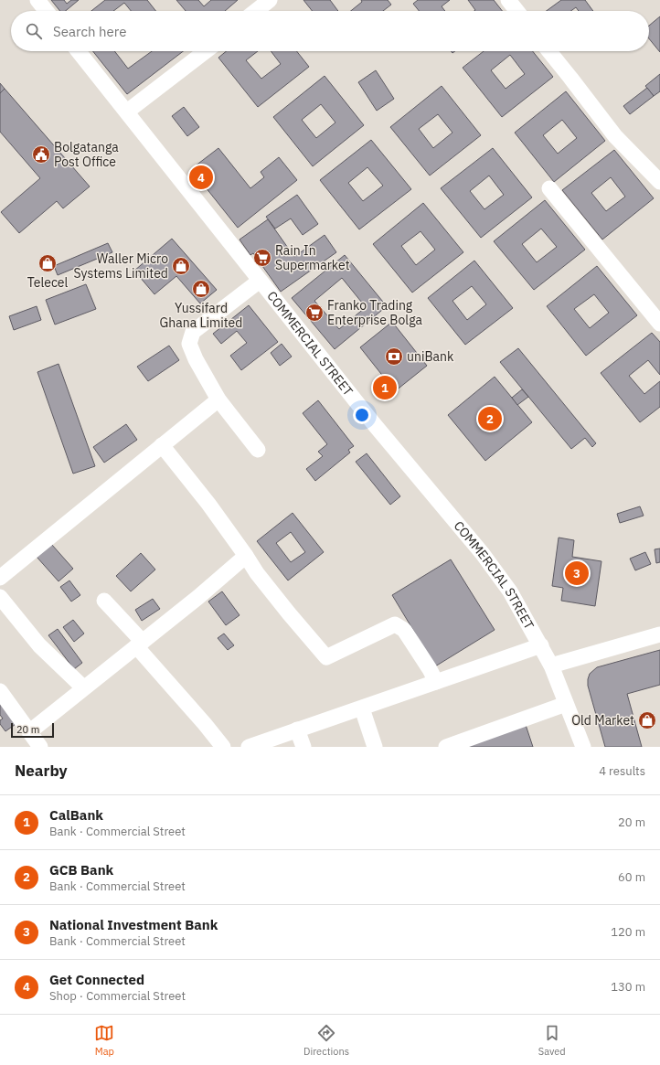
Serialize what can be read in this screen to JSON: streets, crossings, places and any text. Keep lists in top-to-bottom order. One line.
{"streets":{"street":["COMMERCIAL STREET"]},"places":{"public building":["Bolgatanga Post Office"],"supermarket":["Rain In Supermarket","Franko Trading Enterprise Bolga"],"shop":["Telecel","Waller Micro Systems Limited","Yussifard Ghana Limited","Old Market"],"bank":["uniBank"]},"scale_bar":"20 m","page":{"search":"Search here","pins":["4","1","2","3"],"scale":"20 m","heading":["Nearby","4 results"],"list":[{"mark":"1","name":"CalBank","note":"Bank · Commercial Street","value":"20 m"},{"mark":"2","name":"GCB Bank","note":"Bank · Commercial Street","value":"60 m"},{"mark":"3","name":"National Investment Bank","note":"Bank · Commercial Street","value":"120 m"},{"mark":"4","name":"Get Connected","note":"Shop · Commercial Street","value":"130 m"}],"nav":["Map","Directions","Saved"]}}
